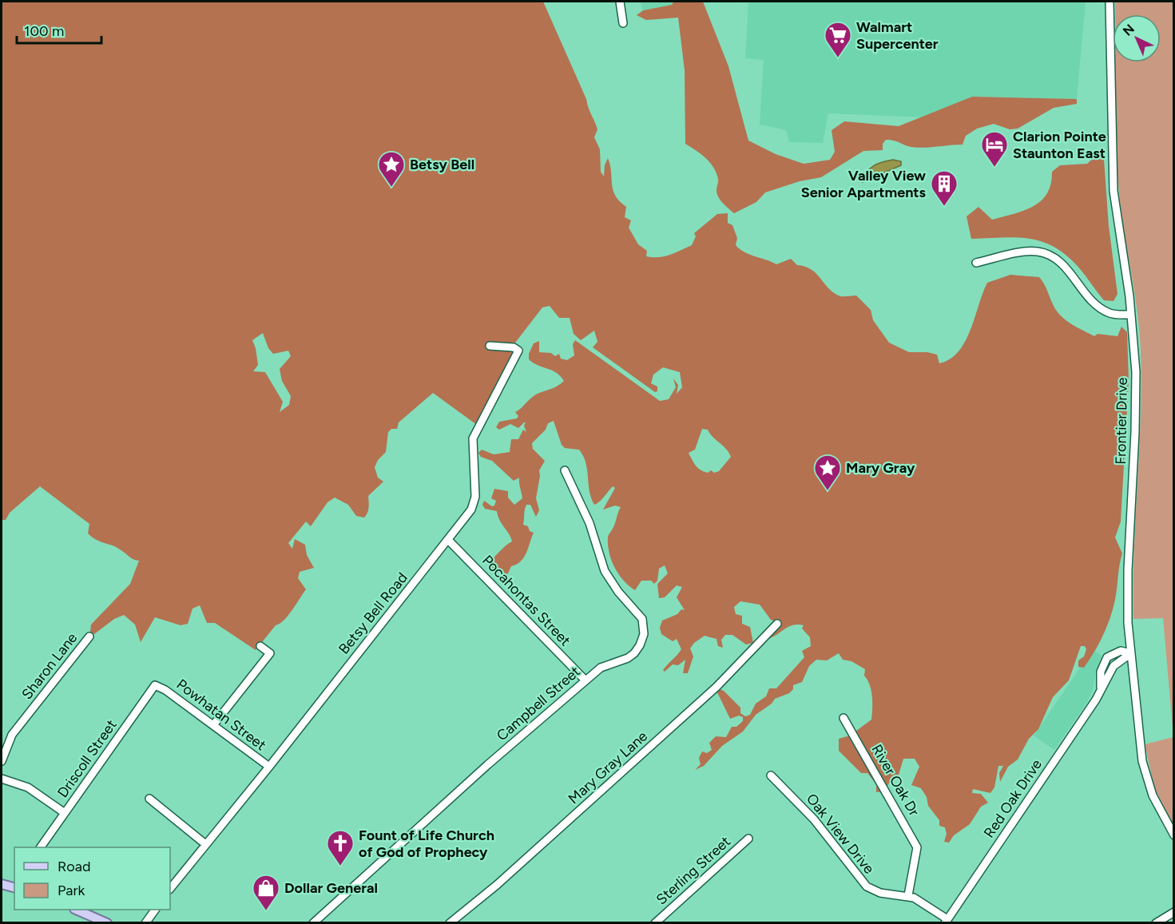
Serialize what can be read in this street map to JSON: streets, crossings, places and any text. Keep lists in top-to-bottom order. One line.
{"streets":{"street":["Frontier Drive","Pocahontas Street","Betsy Bell Road","Sharon Lane","Campbell Street","Powhatan Street","Driscoll Street","Mary Gray Lane","River Oak Dr","Red Oak Drive","Oak View Drive","Sterling Street"]},"crossings":[["Frontier Drive","Red Oak Drive"],["Pocahontas Street","Betsy Bell Road"],["Pocahontas Street","Campbell Street"],["Betsy Bell Road","Powhatan Street"],["Powhatan Street","Driscoll Street"],["River Oak Dr","Oak View Drive"],["Red Oak Drive","Oak View Drive"]],"places":{"supermarket":["Walmart Supercenter"],"hotel":["Clarion Pointe Staunton East"],"place":["Betsy Bell","Mary Gray"],"building":["Valley View Senior Apartments"],"church":["Fount of Life Church of God of Prophecy"],"shop":["Dollar General"]},"legend":["Road","Park"],"scale_bar":"100 m","north":"top left"}
